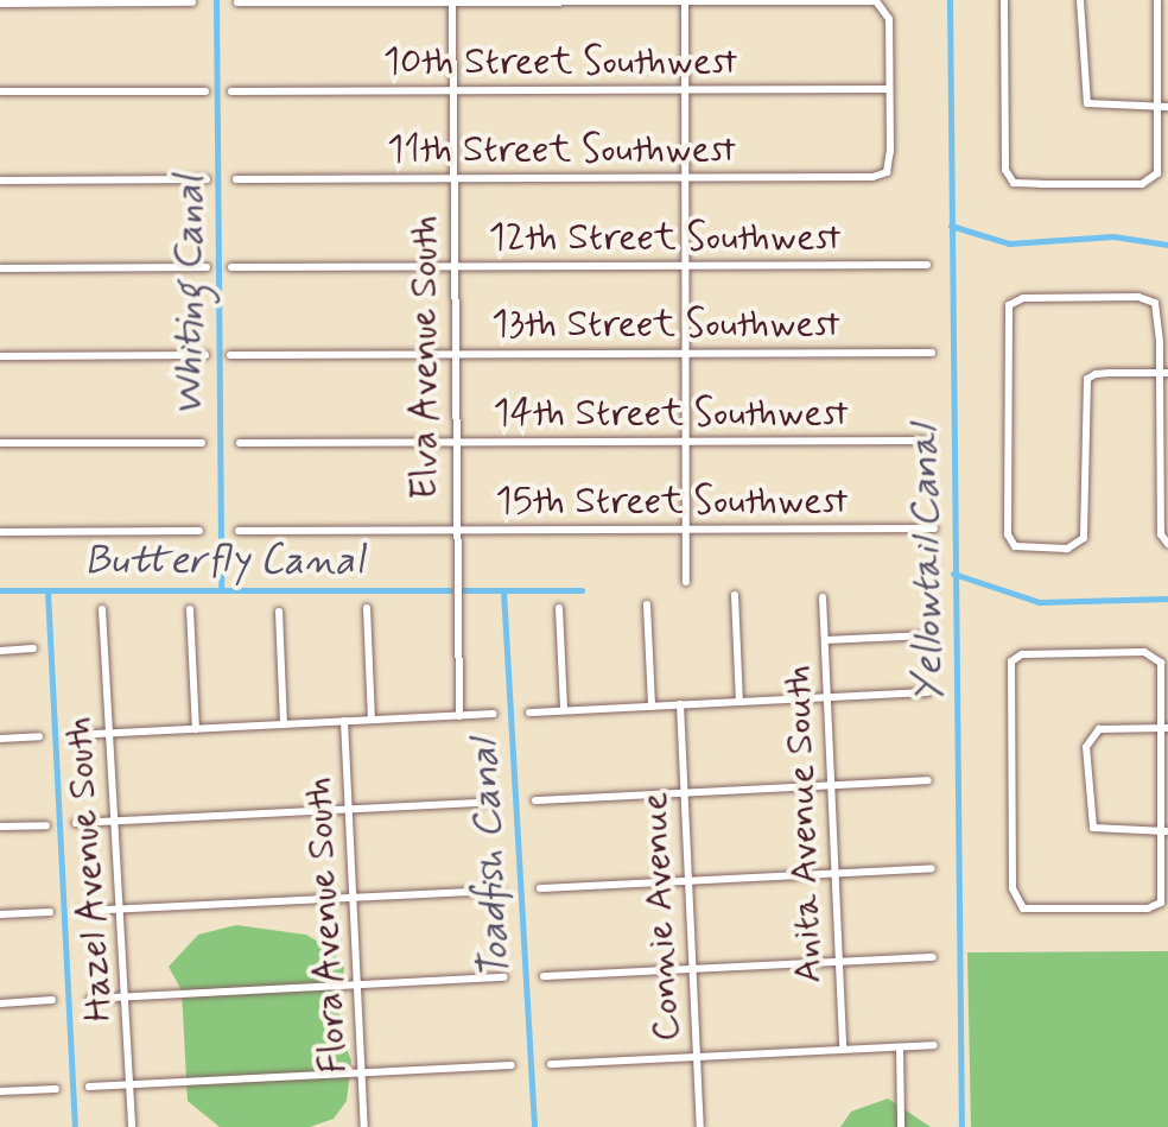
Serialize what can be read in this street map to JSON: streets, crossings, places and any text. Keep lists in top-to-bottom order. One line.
{"streets":{"street":["10th Street Southwest","11th Street Southwest","12th Street Southwest","13th Street Southwest","Elva Avenue South","14th Street Southwest","15th Street Southwest","Anita Avenue South","Hazel Avenue South","Connie Avenue","Flora Avenue South"]},"crossings":[["10th Street Southwest","11th Street Southwest"],["10th Street Southwest","Elva Avenue South"],["11th Street Southwest","Elva Avenue South"],["12th Street Southwest","Elva Avenue South"],["13th Street Southwest","Elva Avenue South"],["Elva Avenue South","14th Street Southwest"],["Elva Avenue South","15th Street Southwest"]],"water":["Whiting Canal","Butterfly Canal","Yellowtail Canal","Toadfish Canal"]}
